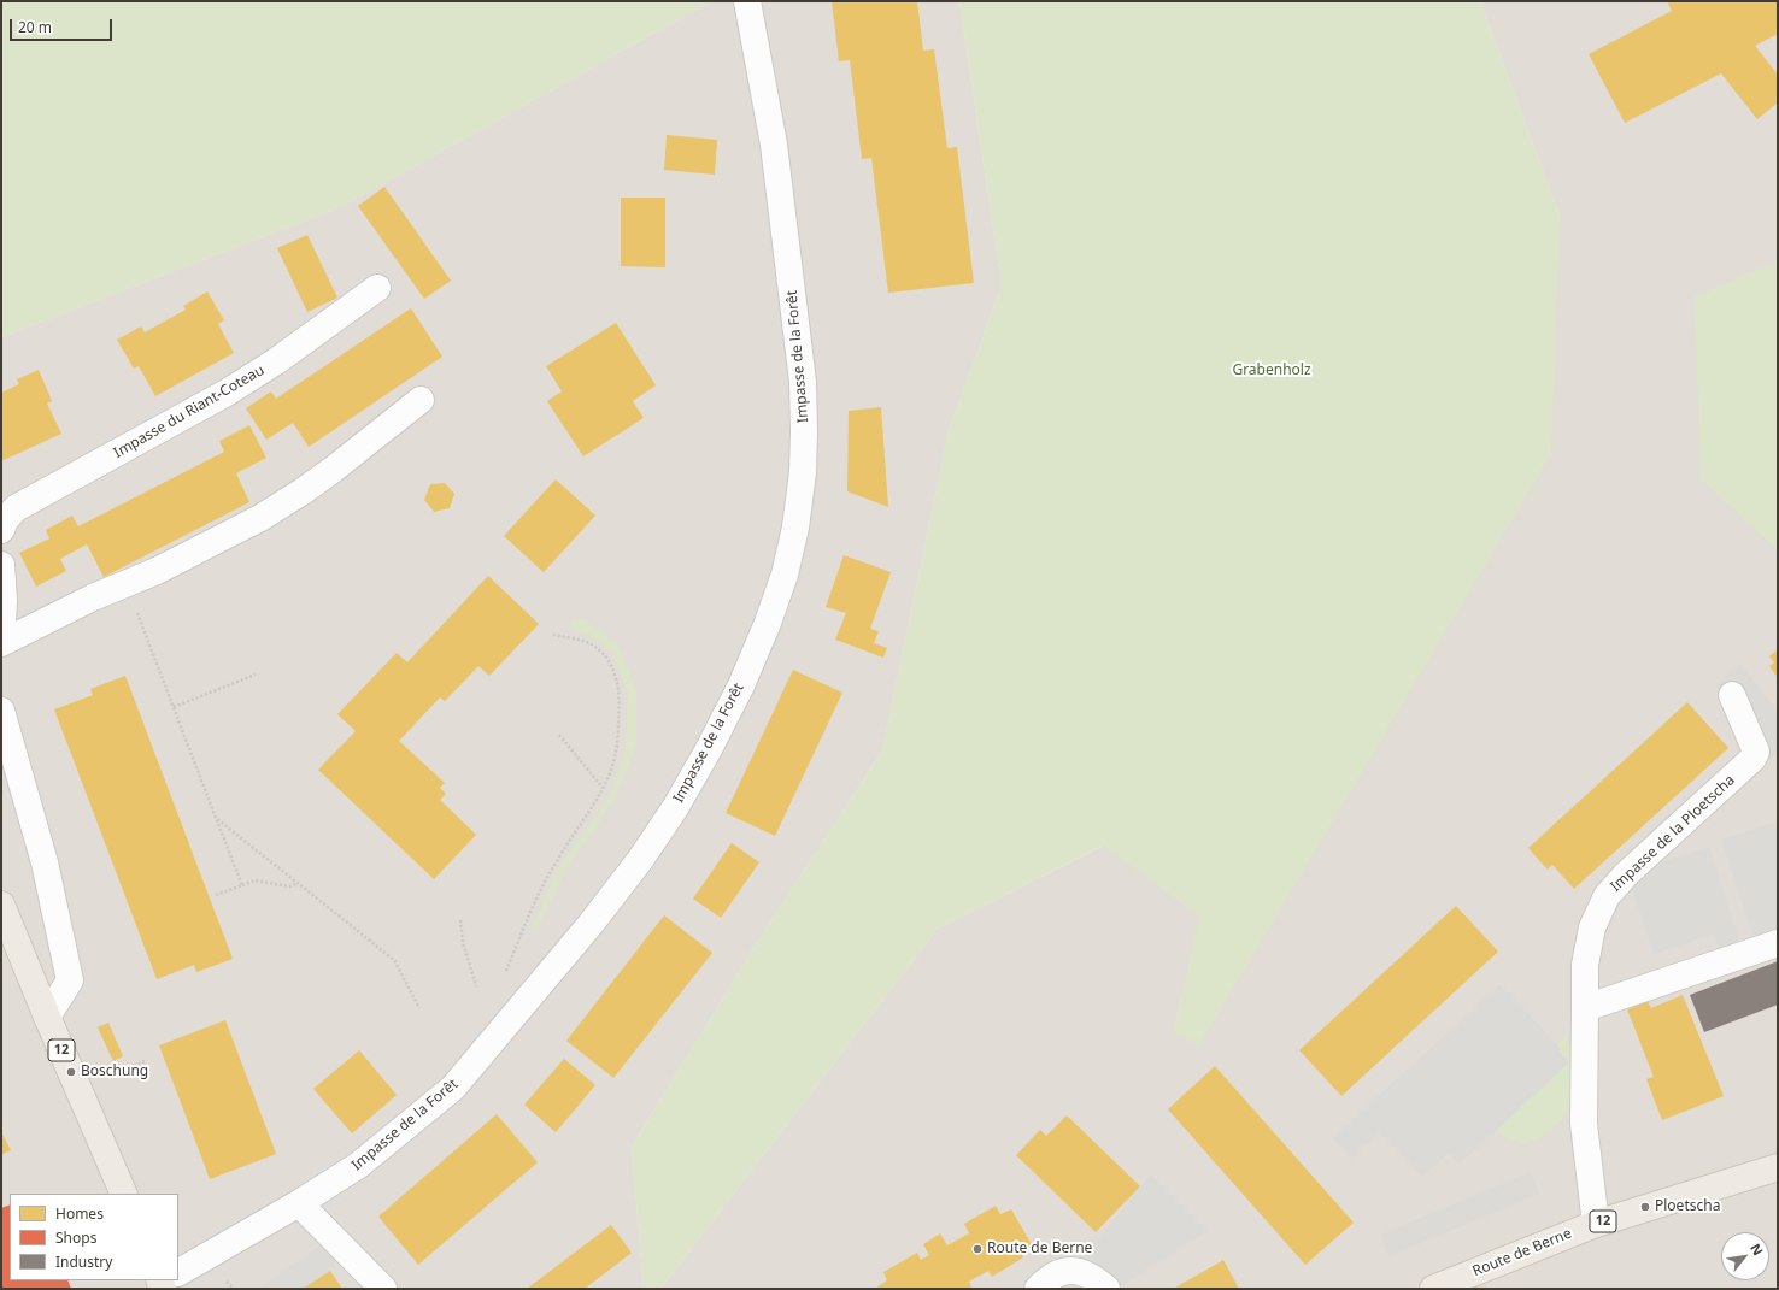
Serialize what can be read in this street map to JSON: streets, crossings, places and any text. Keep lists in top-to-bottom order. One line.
{"streets":{"main road":["12","Route de Berne"],"street":["Impasse de la Forêt","Impasse du Riant-Coteau","Impasse de la Ploetscha"]},"crossings":[["Impasse de la Ploetscha","Route de Berne"]],"parks":["Grabenholz"],"places":["Boschung","Ploetscha","Route de Berne"],"legend":["Homes","Shops","Industry"],"scale_bar":"20 m","north":"top right"}
